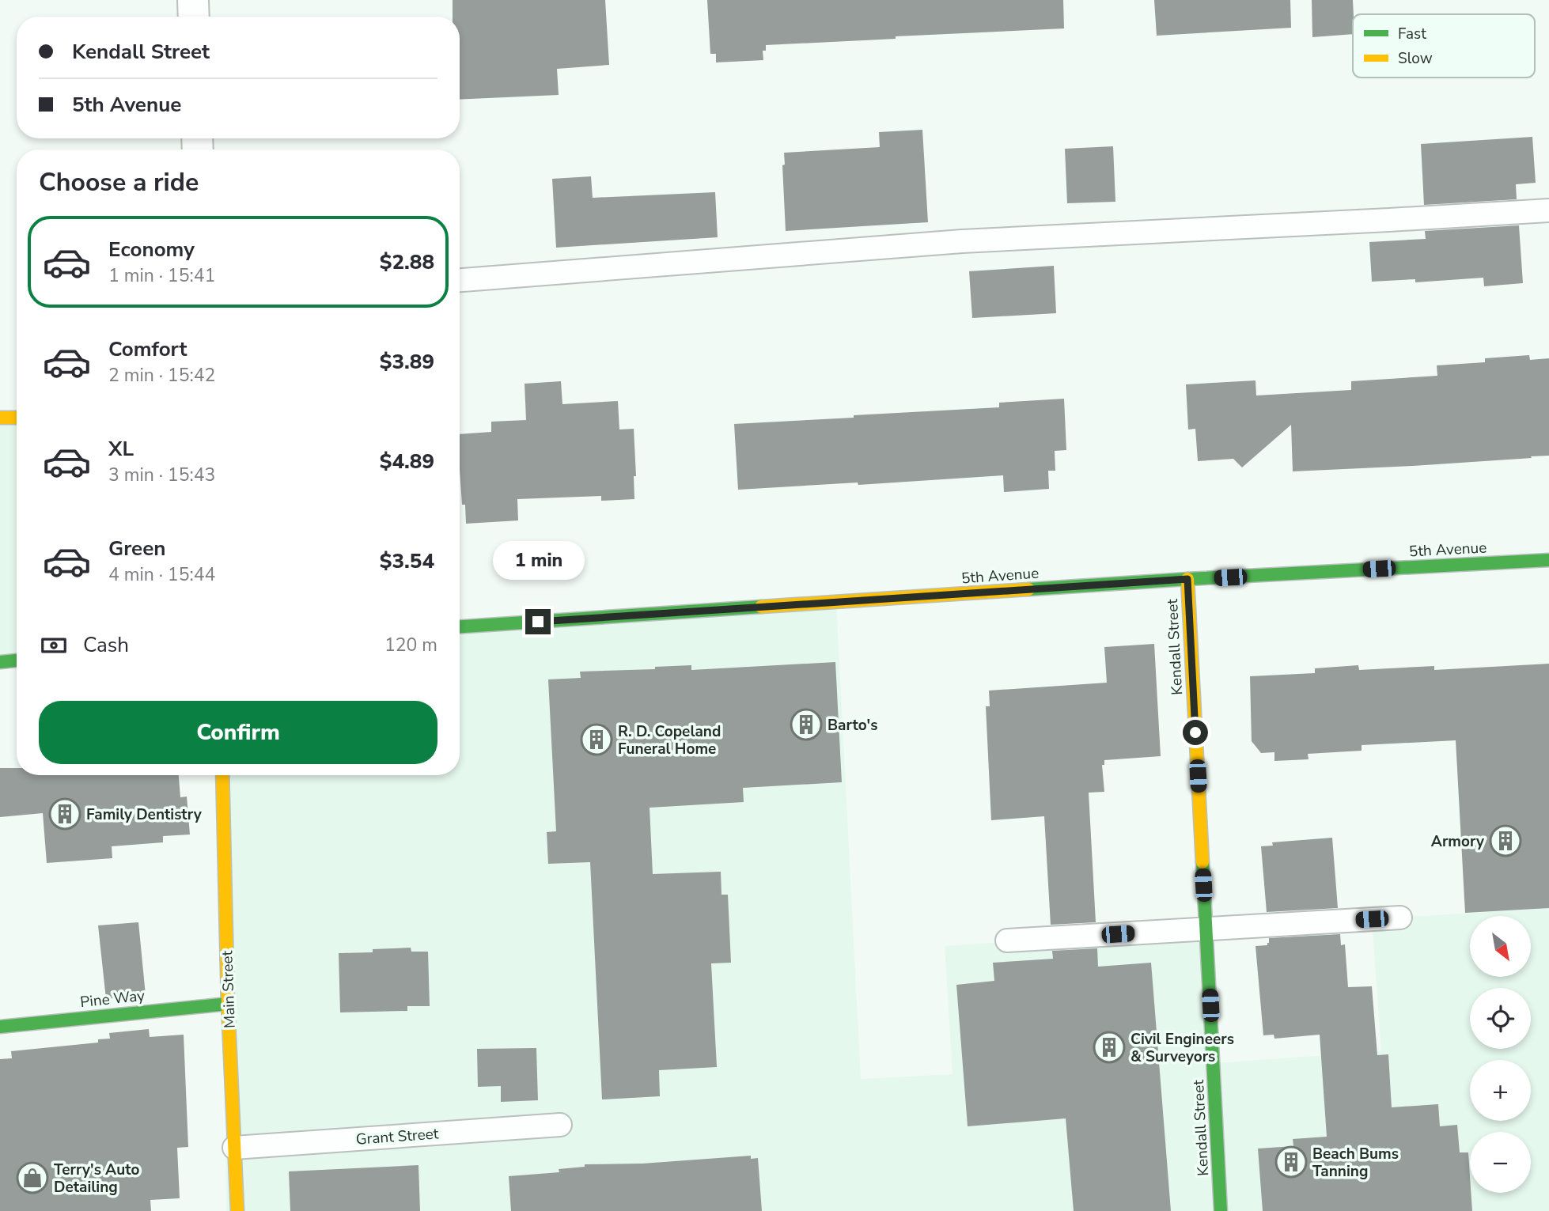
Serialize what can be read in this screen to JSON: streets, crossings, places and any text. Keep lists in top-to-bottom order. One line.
{"streets":{"street":["5th Avenue","Kendall Street","Main Street","Pine Way"],"lane":["Grant Street"]},"crossings":[["5th Avenue","Kendall Street"],["Main Street","Pine Way"],["Main Street","Grant Street"]],"places":{"building":["Barto's","R. D. Copeland Funeral Home","Family Dentistry","Armory","Civil Engineers & Surveyors","Beach Bums Tanning"],"shop":["Terry's Auto Detailing"]},"legend":["Fast","Slow"],"north":"bottom right","page":{"banner":["Kendall Street","5th Avenue"],"heading":"Choose a ride","list":[{"name":"Economy","note":"1 min · 15:41","value":"$2.88"},{"name":"Comfort","note":"2 min · 15:42","value":"$3.89"},{"name":"XL","note":"3 min · 15:43","value":"$4.89"},{"name":"Green","note":"4 min · 15:44","value":"$3.54"}],"bubble":"1 min","pay":["Cash","120 m"],"buttons":"Confirm","map_buttons":["+","−"]}}
